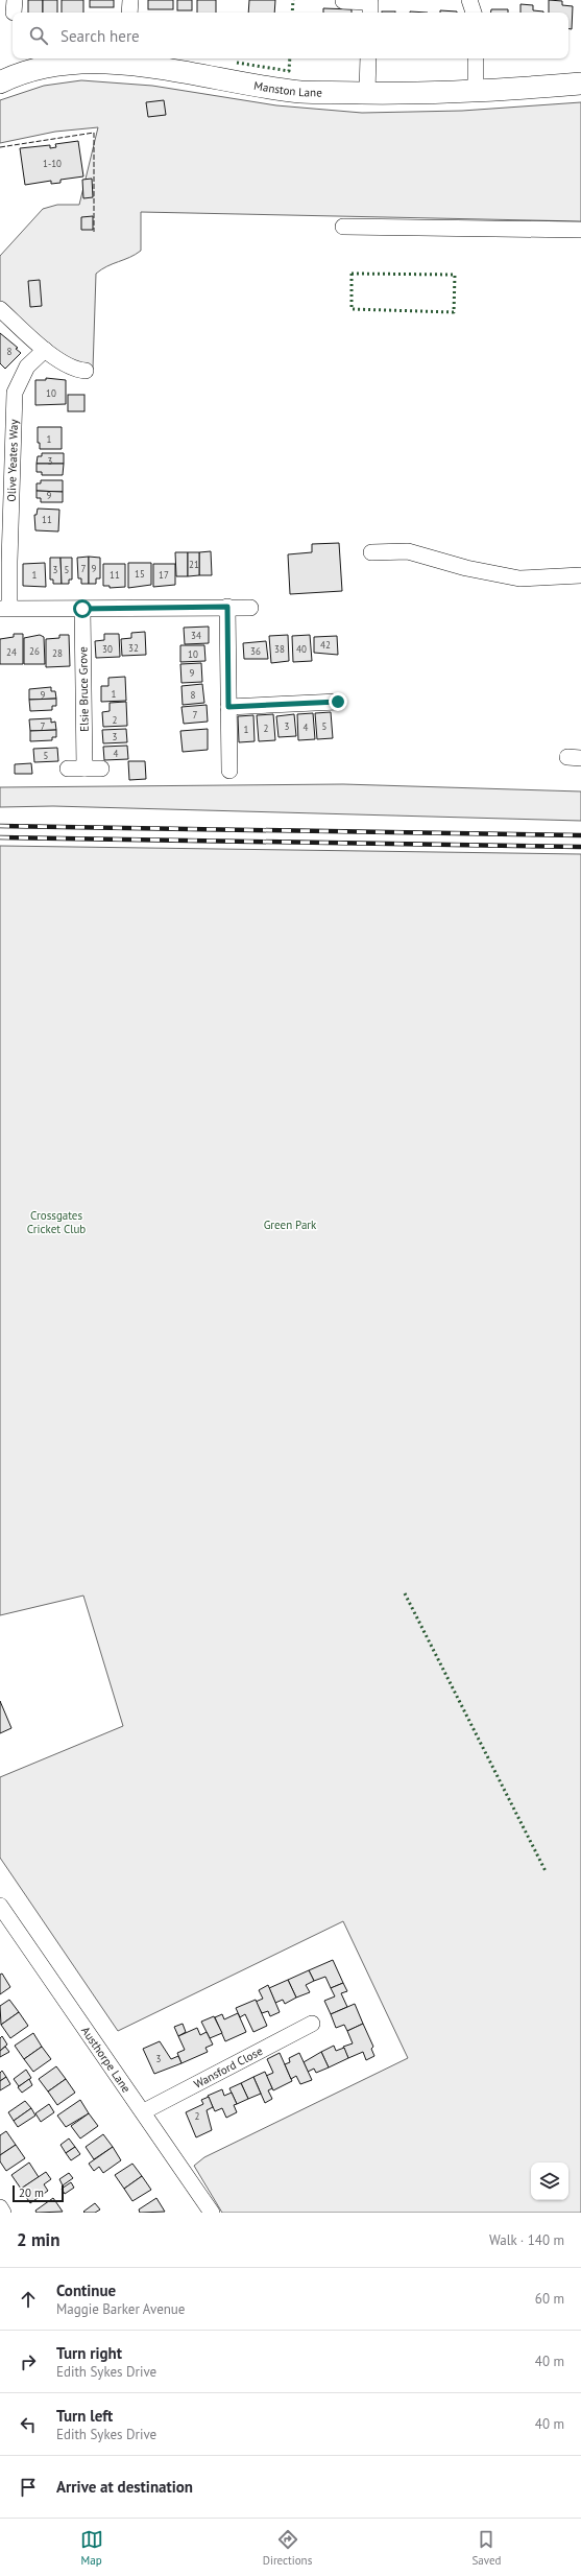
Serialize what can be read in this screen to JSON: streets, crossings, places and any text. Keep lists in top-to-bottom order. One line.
{"streets":{"street":["Manston Lane","Olive Yeates Way","Elsie Bruce Grove","Austhorpe Lane","Wansford Close"]},"crossings":[["Austhorpe Lane","Wansford Close"]],"parks":["Crossgates Cricket Club","Green Park"],"house_numbers":["1-10","8","10","1","3","9","11","21","7","9","3","5","15","1","11","17","34","42","32","30","38","40","26","36","24","28","10","9","1","9","8","7","2","7","3","5","4","2","1","3","4","5","3","2"],"scale_bar":"20 m","page":{"search":"Search here","scale":"20 m","heading":["2 min","Walk · 140 m"],"list":[["Continue","Maggie Barker Avenue","60 m"],["Turn right","Edith Sykes Drive","40 m"],["Turn left","Edith Sykes Drive","40 m"],"Arrive at destination"],"nav":["Map","Directions","Saved"]}}
